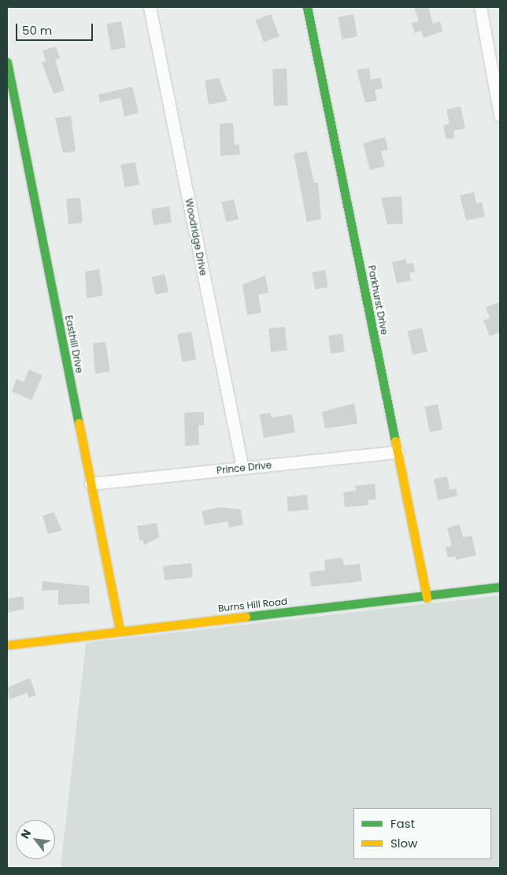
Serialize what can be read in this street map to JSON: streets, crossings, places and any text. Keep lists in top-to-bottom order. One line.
{"streets":{"street":["Woodridge Drive","Parkhurst Drive","Easthill Drive","Prince Drive","Burns Hill Road"]},"crossings":[["Woodridge Drive","Prince Drive"],["Parkhurst Drive","Prince Drive"],["Parkhurst Drive","Burns Hill Road"],["Easthill Drive","Prince Drive"],["Easthill Drive","Burns Hill Road"]],"legend":["Fast","Slow"],"scale_bar":"50 m","north":"top left"}
